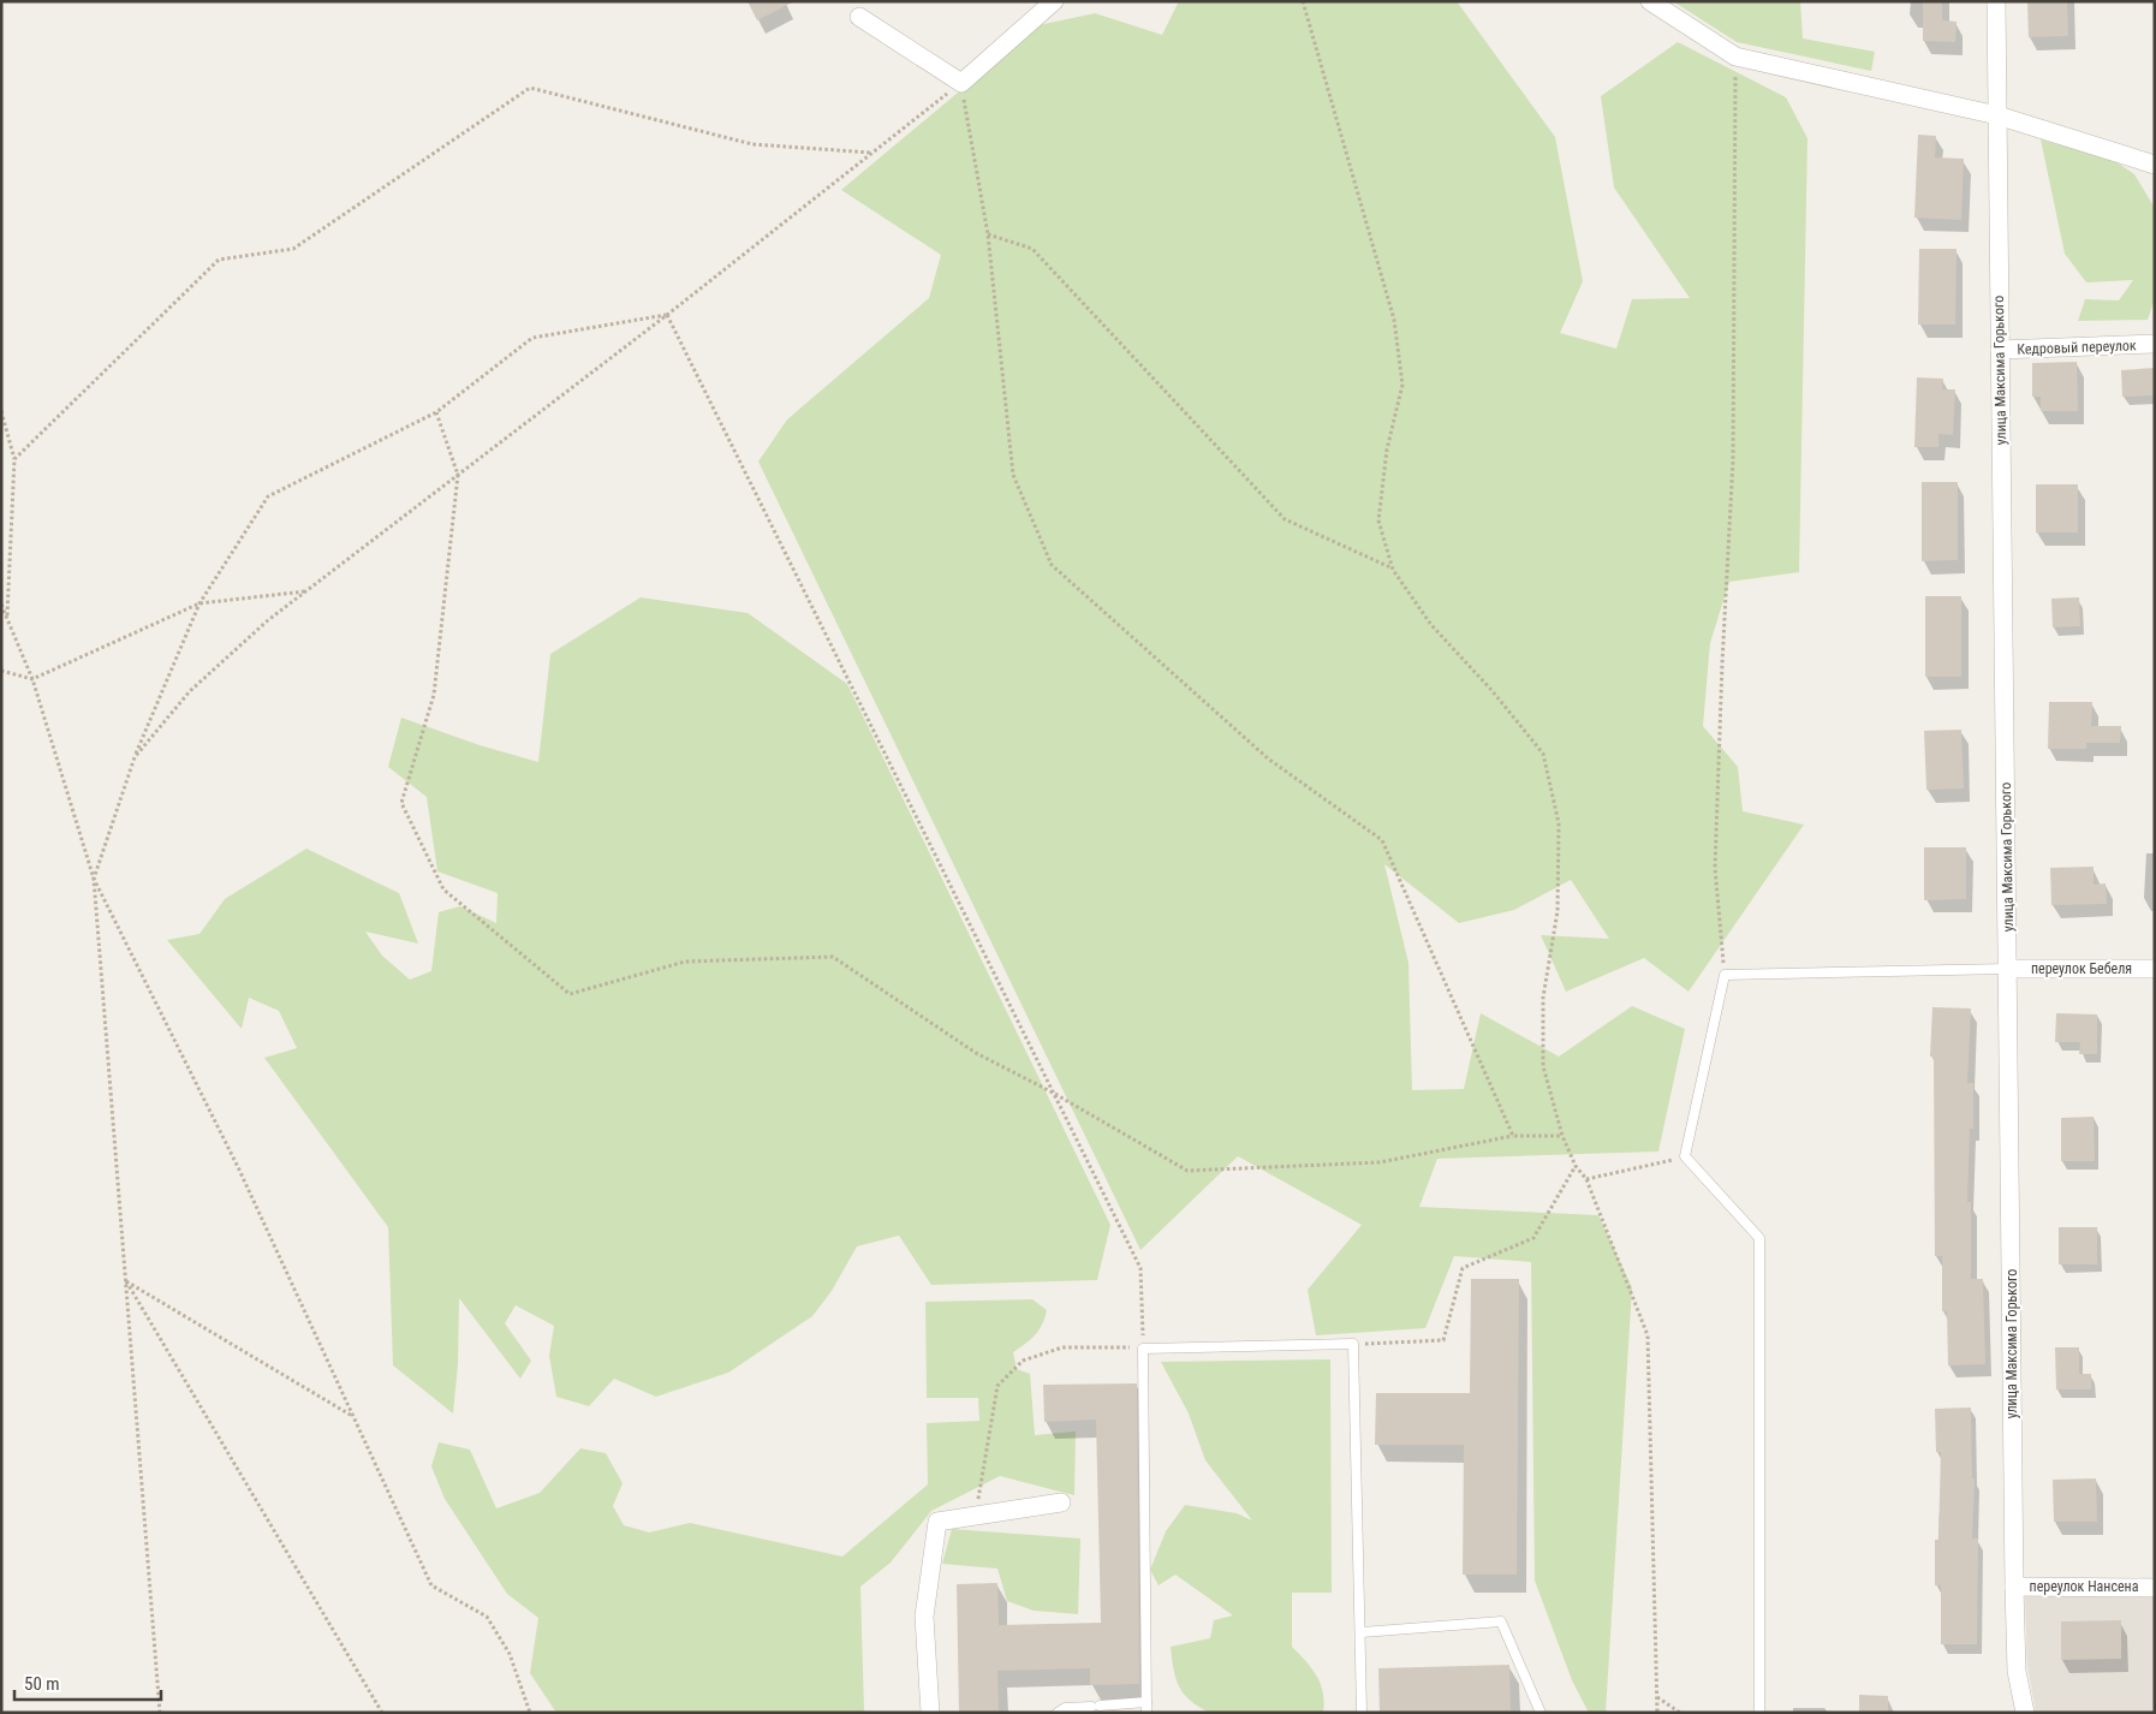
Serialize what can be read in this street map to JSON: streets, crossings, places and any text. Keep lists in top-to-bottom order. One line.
{"streets":{"street":["Кедровый переулок","улица Максима Горького","переулок Бебеля","переулок Нансена"]},"crossings":[["Кедровый переулок","улица Максима Горького"],["улица Максима Горького","переулок Бебеля"],["улица Максима Горького","переулок Нансена"]],"scale_bar":"50 m"}
